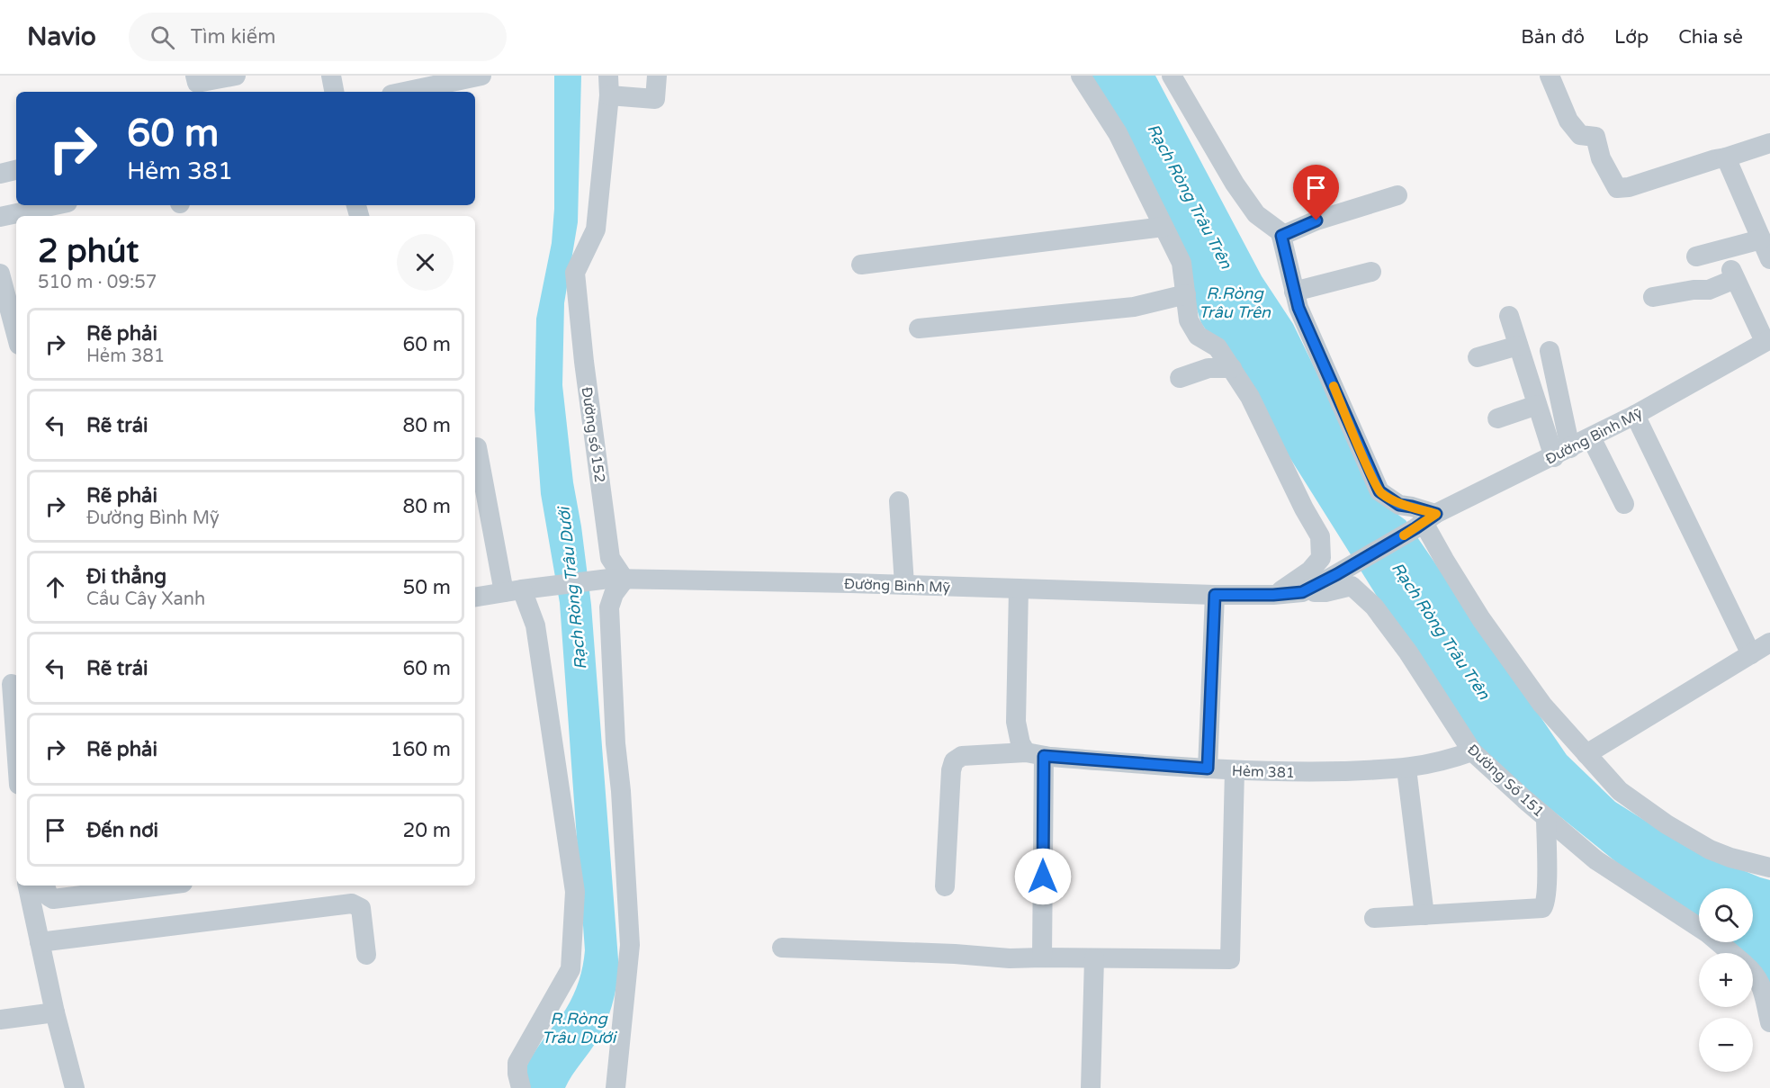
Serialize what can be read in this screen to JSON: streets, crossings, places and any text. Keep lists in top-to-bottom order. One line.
{"streets":{"street":["Đường số 152","Đường Bình Mỹ","Hẻm 381","Đường Số 151"]},"crossings":[["Đường số 152","Đường Bình Mỹ"],["Đường Bình Mỹ","Đường Số 151"],["Hẻm 381","Đường Số 151"]],"water":["Rạch Ròng Trâu Trên","R.Ròng Trâu Trên","Rạch Ròng Trâu Dưới","R.Ròng Trâu Dưới"],"page":{"header":"Navio","search":"Tìm kiếm","nav":["Bản đồ","Lớp","Chia sẻ"],"turn":["60 m","Hẻm 381"],"heading":["2 phút","510 m · 09:57"],"list":[{"name":"Rẽ phải","note":"Hẻm 381","value":"60 m"},{"name":"Rẽ trái","value":"80 m"},{"name":"Rẽ phải","note":"Đường Bình Mỹ","value":"80 m"},{"name":"Đi thẳng","note":"Cầu Cây Xanh","value":"50 m"},{"name":"Rẽ trái","value":"60 m"},{"name":"Rẽ phải","value":"160 m"},{"name":"Đến nơi","value":"20 m"}],"map_buttons":["+","−"]}}
